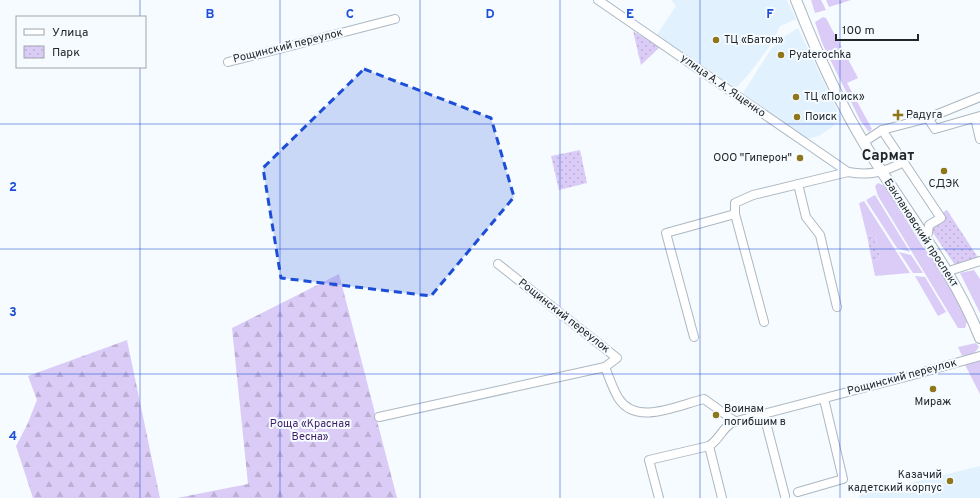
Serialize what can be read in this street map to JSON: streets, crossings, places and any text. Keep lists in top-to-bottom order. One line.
{"streets":{"main road":["Баклановский проспект"],"street":["Рощинский переулок","улица А. А. Ященко"]},"districts":["Сармат"],"parks":["Роща «Красная Весна»"],"places":{"other":["ТЦ «Батон»","Pyaterochka","ТЦ «Поиск»","Поиск","ООО \"Гиперон\"","СДЭК","Мираж","Воинам погибшим в","Казачий кадетский корпус"],"health":["Радуга"]},"legend":["Улица","Парк"],"scale_bar":"100 m","grid":{"columns":["B","C","D","E","F"],"rows":["2","3","4"]}}
